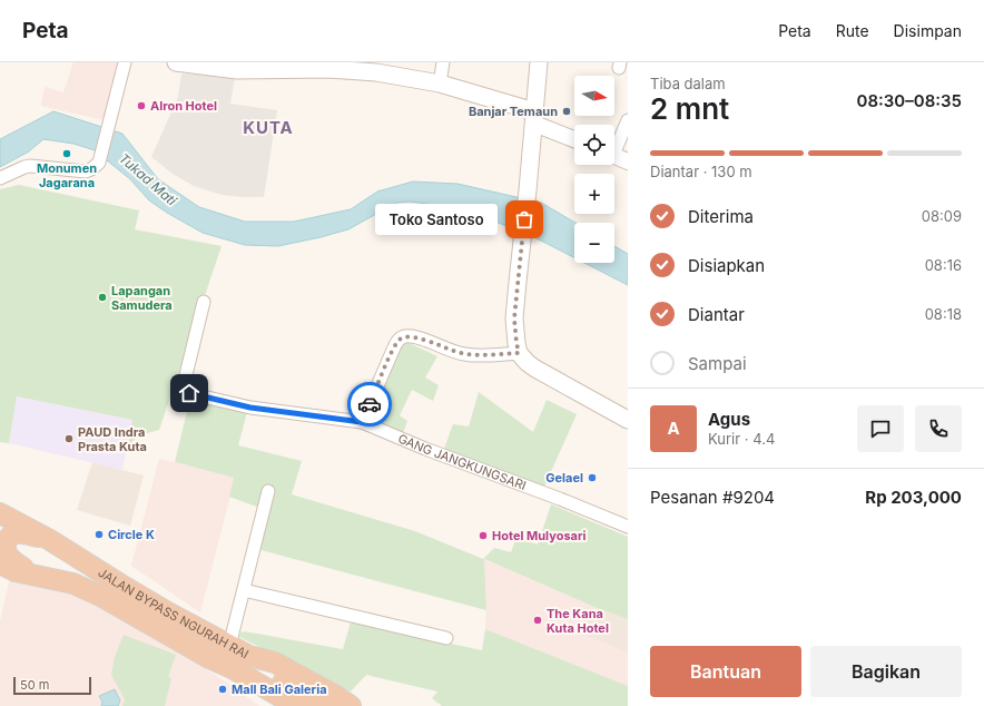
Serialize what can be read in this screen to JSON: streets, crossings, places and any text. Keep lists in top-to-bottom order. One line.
{"streets":{"highway":["JALAN BYPASS NGURAH RAI"],"street":["GANG JANGKUNGSARI"]},"districts":["KUTA"],"water":["Tukad Mati"],"places":["Alron Hotel","Banjar Temaun","Monumen Jagarana","Toko Santoso","Lapangan Samudera","PAUD Indra Prasta Kuta","Gelael","Circle K","Hotel Mulyosari","The Kana Kuta Hotel","Mall Bali Galeria"],"scale_bar":"50 m","north":"right","page":{"header":"Peta","nav":["Peta","Rute","Disimpan"],"heading":["2 mnt","Tiba dalam","08:30–08:35"],"panel":["Agus","Kurir · 4.4","Pesanan #9204","Rp 203,000"],"map_buttons":["+","−"],"bar":"Diantar · 130 m","list":[["Diterima","08:09"],["Disiapkan","08:16"],["Diantar","08:18"],"Sampai"],"bubble":"Toko Santoso","round":"A","buttons":["Bantuan","Bagikan"],"scale":"50 m"}}
